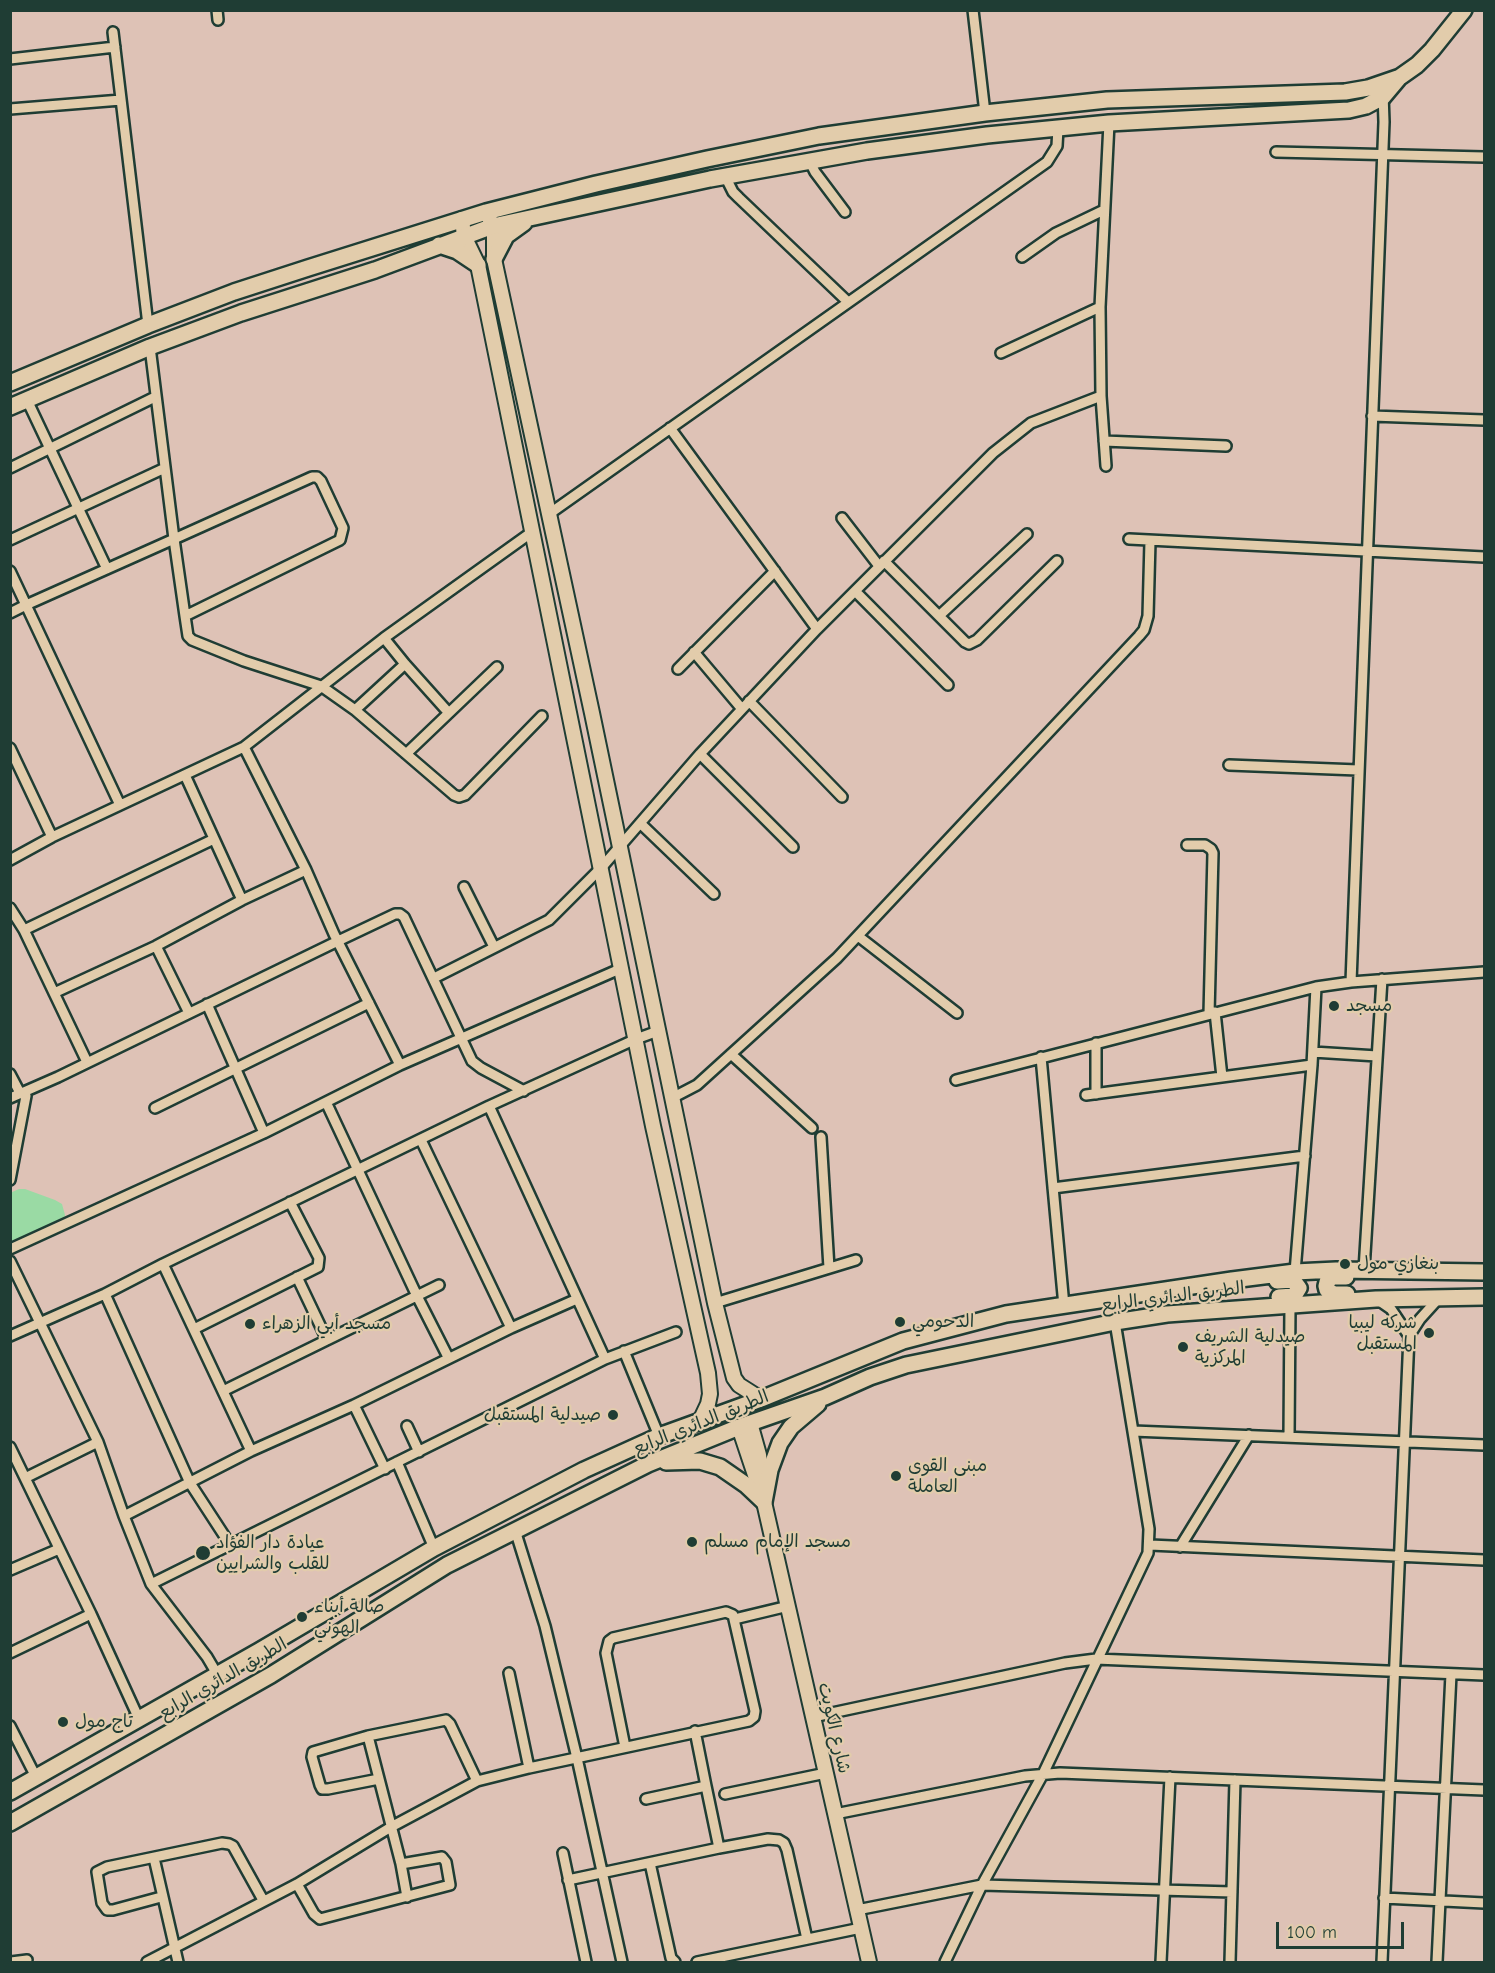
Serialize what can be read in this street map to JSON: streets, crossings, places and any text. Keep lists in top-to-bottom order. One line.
{"streets":{"main road":["الطريق الدائري الرابع","شارع الكويت"]},"crossings":[["الطريق الدائري الرابع","شارع الكويت"]],"places":["مسجد","بنغازي مول","الدحومي","مسجد أبي الزهراء","شركه ليبيا المستقبل","صيدلية الشريف المركزية","صيدلية المستقبل","مبنى القوى العاملة","مسجد الإمام مسلم","عيادة دار الفؤاد للقلب والشرايين","صالة أبناء الهوني","تاج مول"],"scale_bar":"100 m"}
